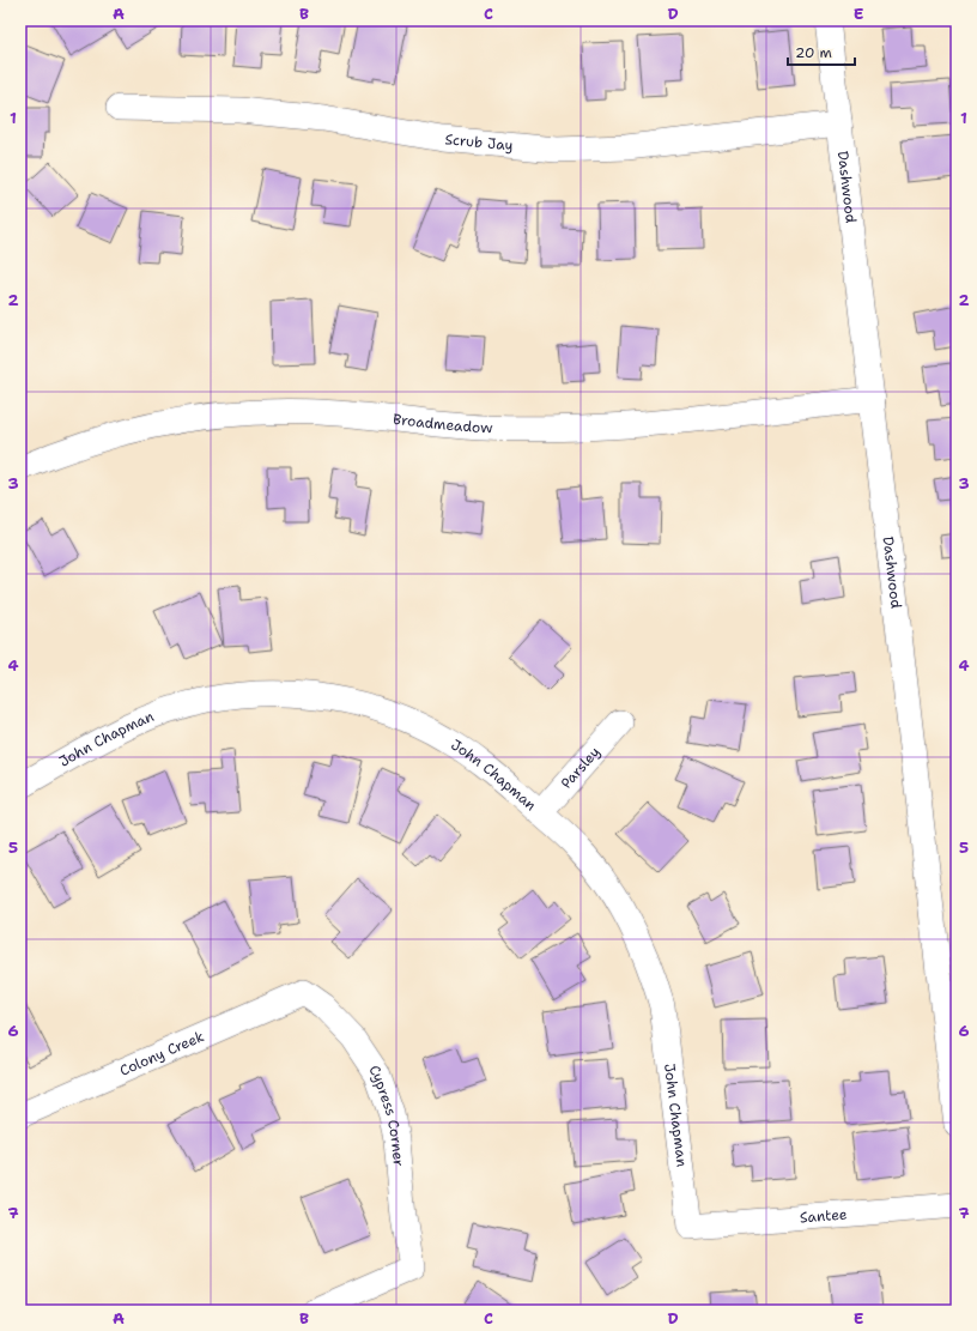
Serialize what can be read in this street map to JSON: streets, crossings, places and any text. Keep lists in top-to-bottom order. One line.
{"streets":{"street":["Scrub Jay","Dashwood","Broadmeadow","John Chapman","Parsley","Colony Creek","Cypress Corner","Santee"]},"crossings":[["Scrub Jay","Dashwood"],["Dashwood","Broadmeadow"],["John Chapman","Parsley"],["John Chapman","Santee"],["Colony Creek","Cypress Corner"]],"scale_bar":"20 m","grid":{"columns":["A","B","C","D","E"],"rows":["1","2","3","4","5","6","7"]}}
